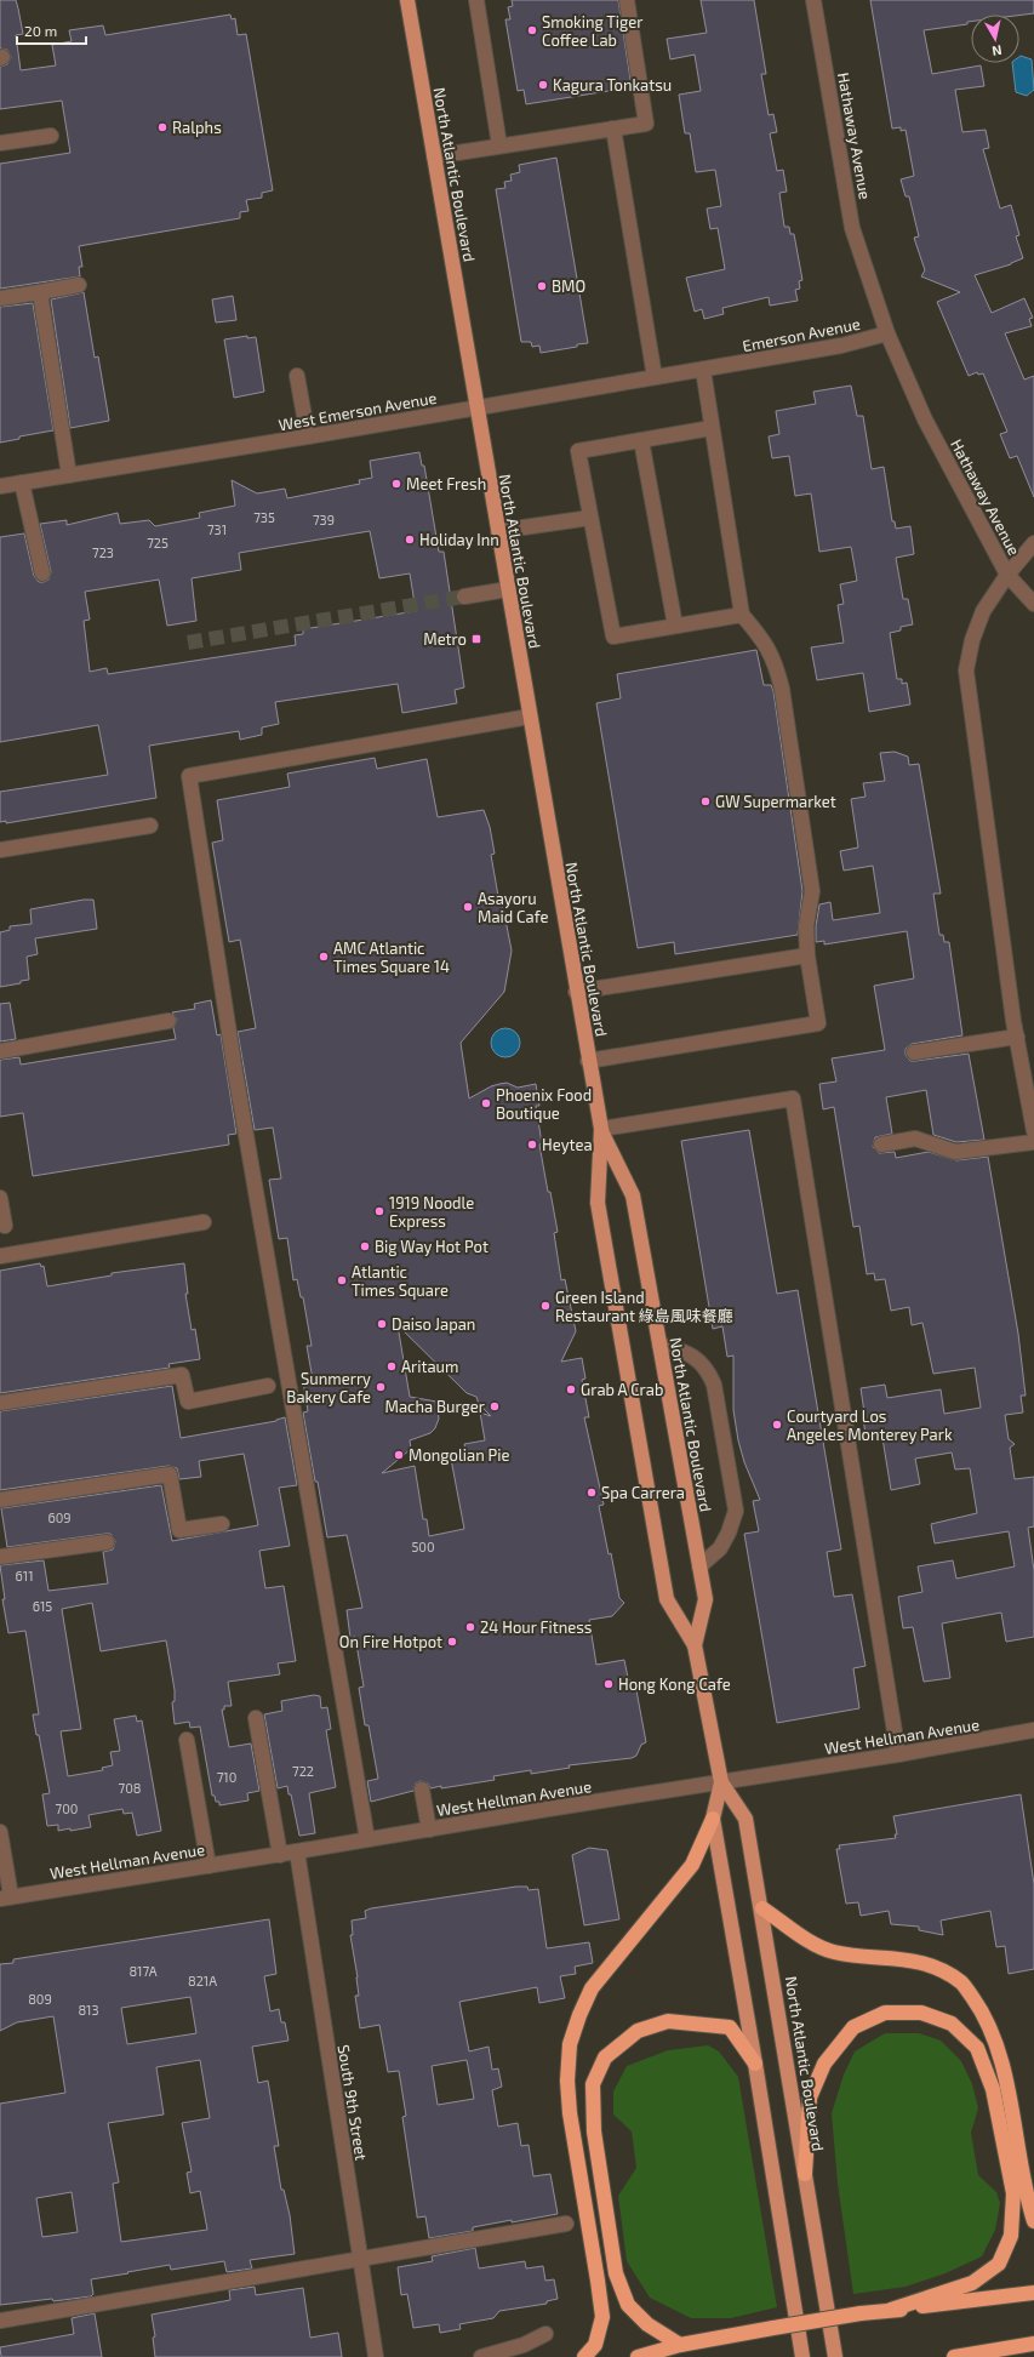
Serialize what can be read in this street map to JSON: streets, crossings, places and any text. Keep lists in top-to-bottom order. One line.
{"streets":{"main road":["North Atlantic Boulevard"],"street":["Hathaway Avenue","Emerson Avenue","West Emerson Avenue","West Hellman Avenue","South 9th Street"]},"crossings":[["Hathaway Avenue","Emerson Avenue"],["North Atlantic Boulevard","West Emerson Avenue"],["North Atlantic Boulevard","West Hellman Avenue"],["Emerson Avenue","West Emerson Avenue"],["West Hellman Avenue","South 9th Street"]],"places":{"other":["Smoking Tiger Coffee Lab","Kagura Tonkatsu","Ralphs","BMO","Meet Fresh","Holiday Inn","GW Supermarket","Asayoru Maid Cafe","AMC Atlantic Times Square 14","Phoenix Food Boutique","Heytea","1919 Noodle Express","Big Way Hot Pot","Atlantic Times Square","Green Island Restaurant 綠島風味餐廳","Daiso Japan","Aritaum","Sunmerry Bakery Cafe","Grab A Crab","Macha Burger","Courtyard Los Angeles Monterey Park","Mongolian Pie","Spa Carrera","24 Hour Fitness","On Fire Hotpot","Hong Kong Cafe"],"transit":["Metro"]},"house_numbers":["735","739","731","725","723","609","500","611","615","722","710","708","700","817A","821A","809","813"],"scale_bar":"20 m","north":"bottom"}
